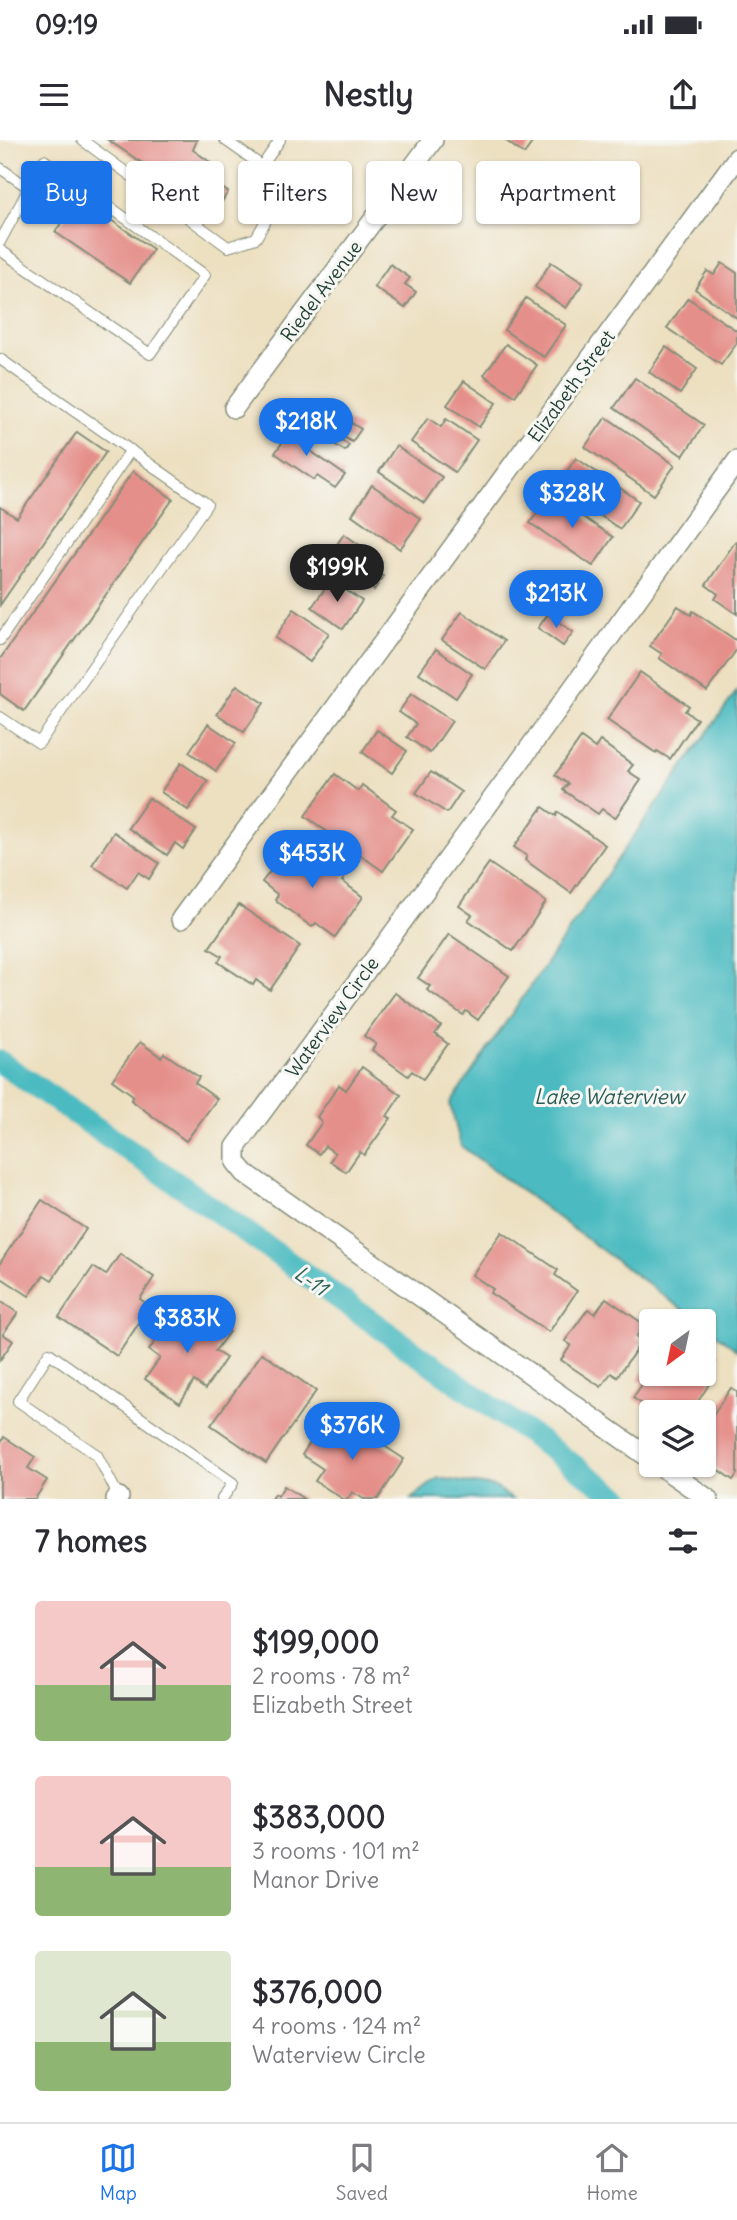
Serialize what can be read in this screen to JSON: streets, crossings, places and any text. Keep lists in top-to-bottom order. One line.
{"streets":{"street":["Riedel Avenue","Elizabeth Street","Waterview Circle"]},"water":["Lake Waterview","L-11"],"north":"bottom left","page":{"status":"09:19","header":"Nestly","chip":["Buy","Rent","Filters","New","Apartment"],"price":["$218K","$328K","$199K","$213K","$453K","$383K","$376K"],"heading":"7 homes","list":[{"name":"$199,000","note":"2 rooms · 78 m² · Elizabeth Street"},{"name":"$383,000","note":"3 rooms · 101 m² · Manor Drive"},{"name":"$376,000","note":"4 rooms · 124 m² · Waterview Circle"}],"tabs":["Map","Saved","Home"]}}
